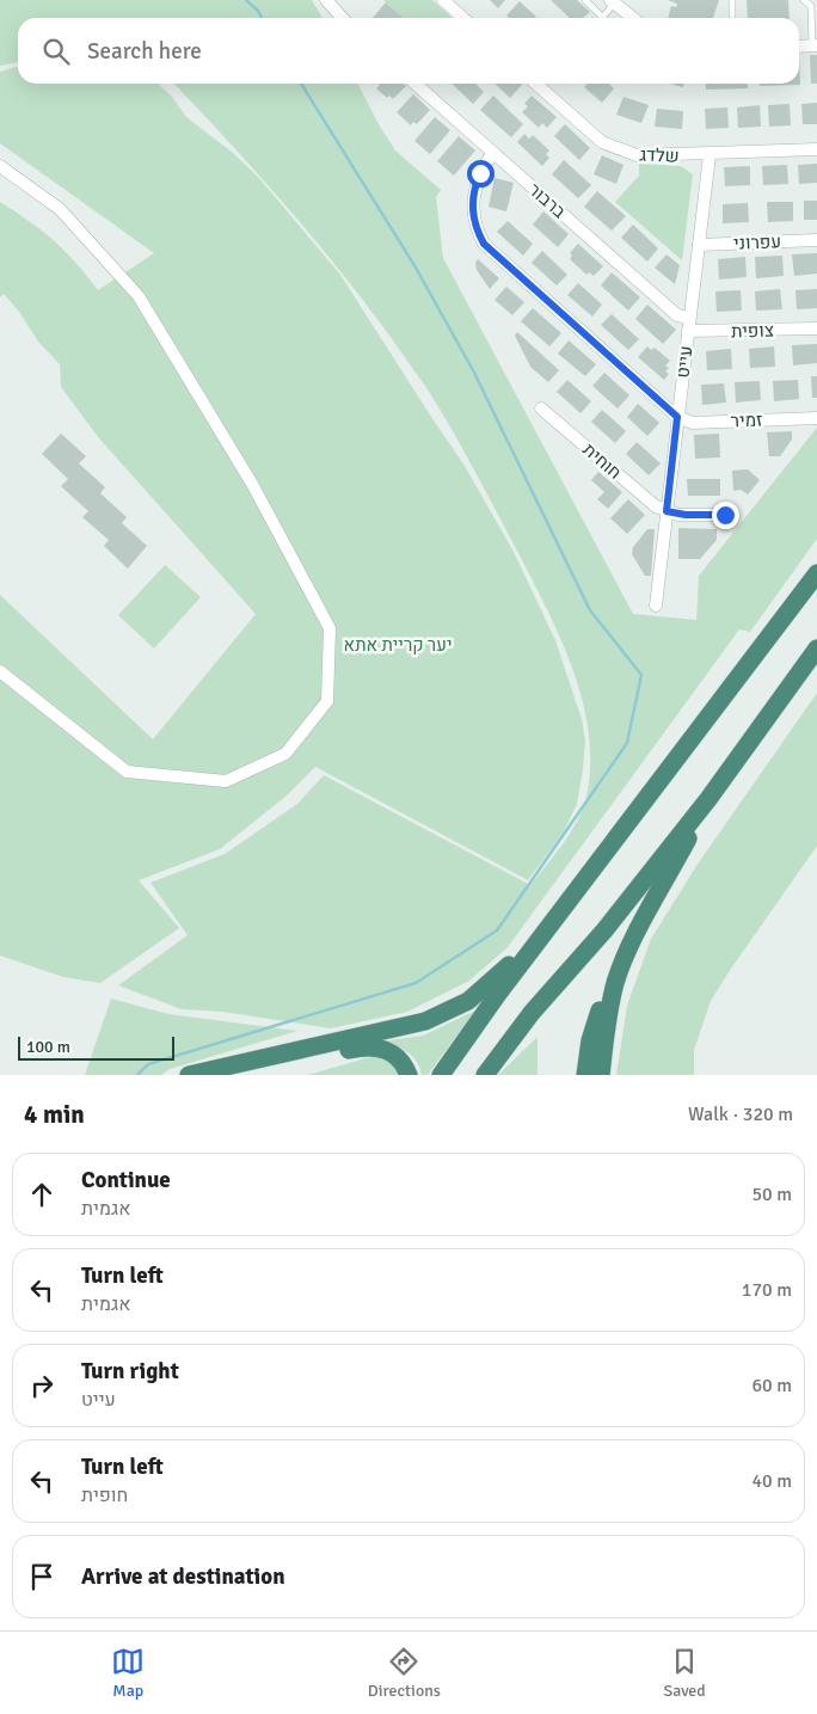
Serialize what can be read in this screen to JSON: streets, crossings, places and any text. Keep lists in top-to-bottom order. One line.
{"streets":{"street":["שלדג","ברבור","עפרוני","צופית","עייט","זמיר","חוחית"]},"crossings":[["שלדג","עייט"],["ברבור","עייט"],["עפרוני","עייט"],["צופית","עייט"],["עייט","זמיר"],["עייט","חוחית"]],"parks":["יער קריית אתא"],"scale_bar":"100 m","page":{"search":"Search here","scale":"100 m","heading":["4 min","Walk · 320 m"],"list":[["Continue","אגמית","50 m"],["Turn left","אגמית","170 m"],["Turn right","עייט","60 m"],["Turn left","חופית","40 m"],"Arrive at destination"],"nav":["Map","Directions","Saved"]}}
